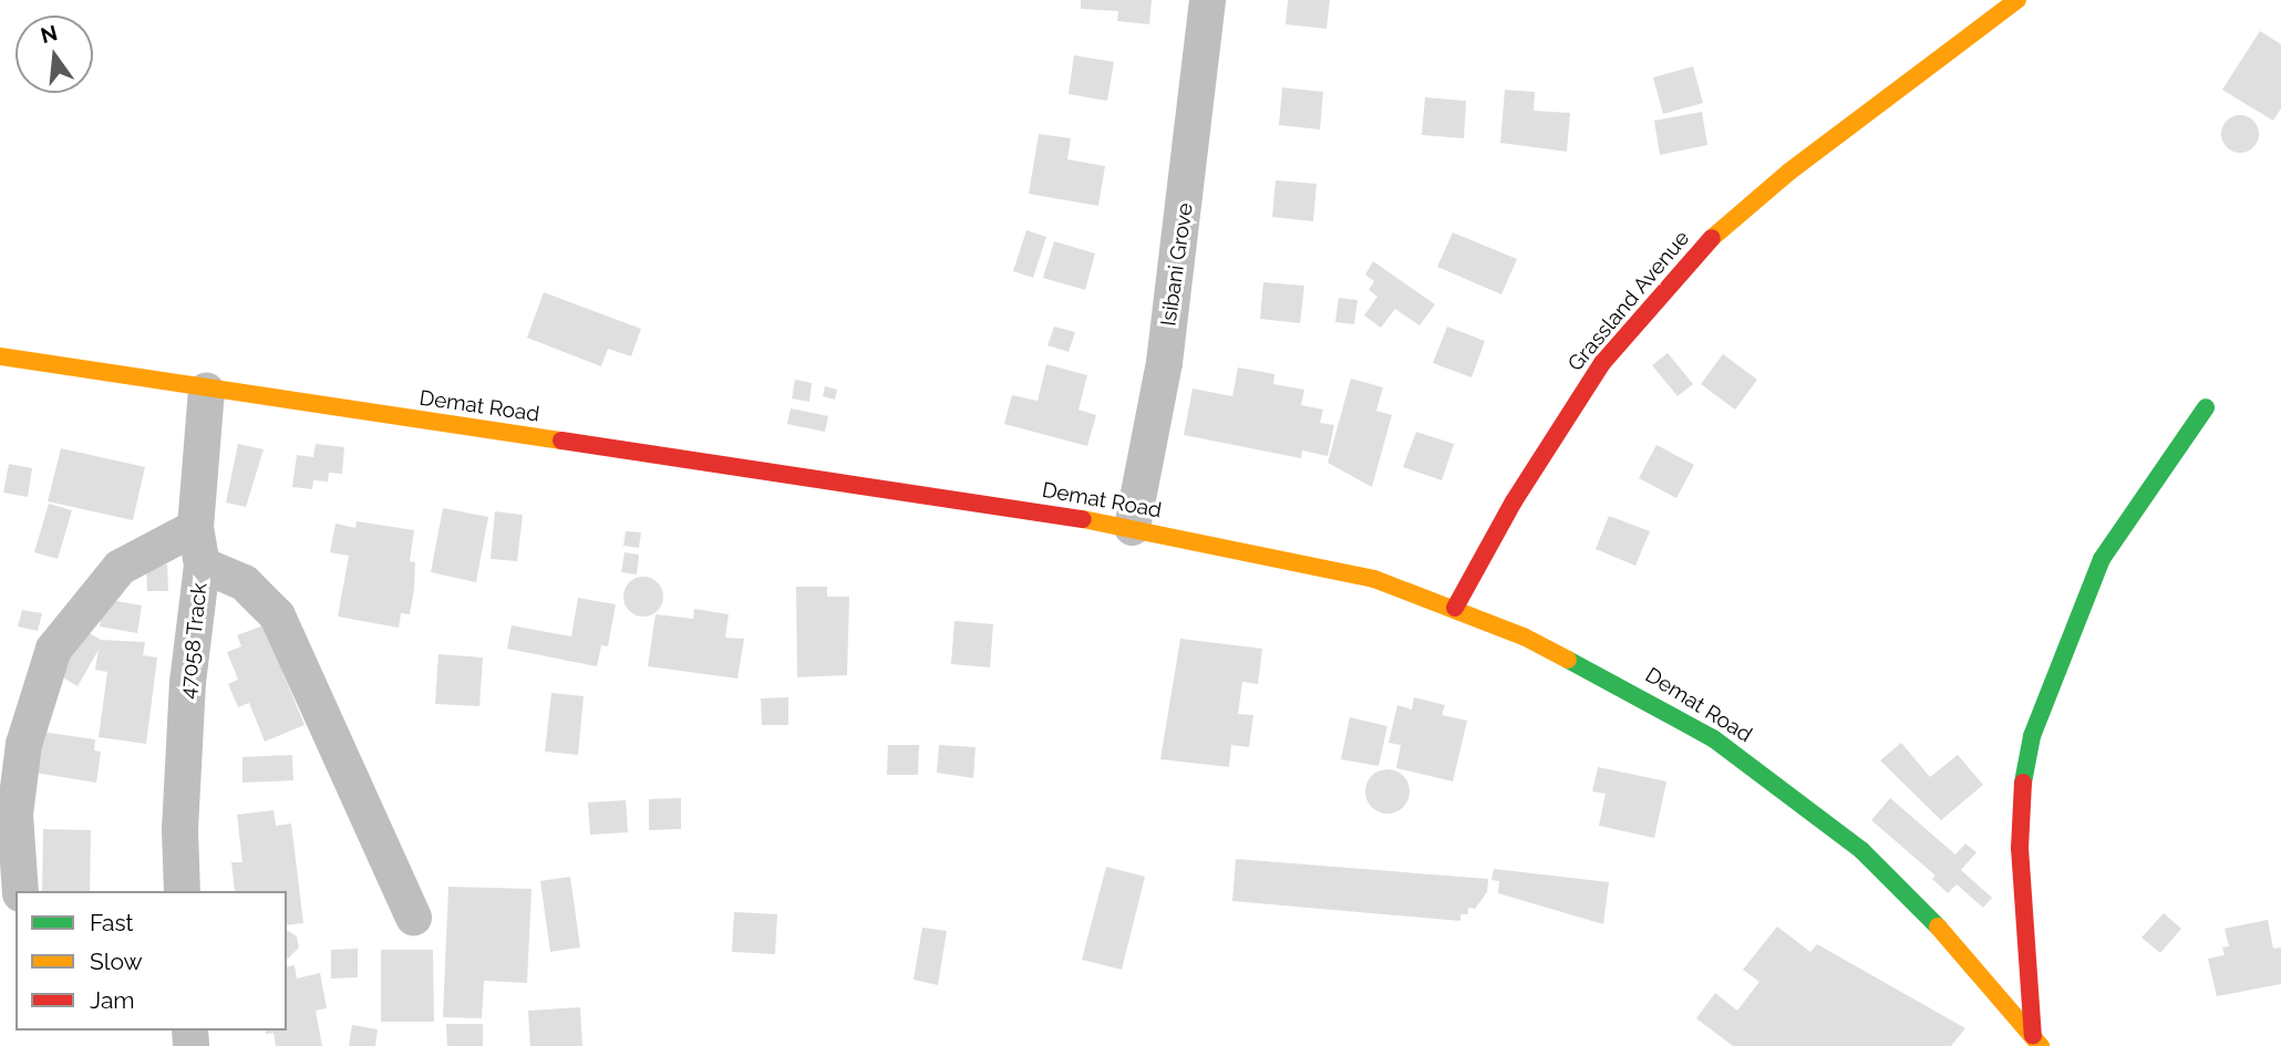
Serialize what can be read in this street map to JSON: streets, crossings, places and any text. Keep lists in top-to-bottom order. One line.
{"streets":{"street":["Isibani Grove","Grassland Avenue","Demat Road","47058 Track"]},"crossings":[["Isibani Grove","Demat Road"],["Grassland Avenue","Demat Road"],["Demat Road","47058 Track"]],"legend":["Fast","Slow","Jam"],"north":"top"}
